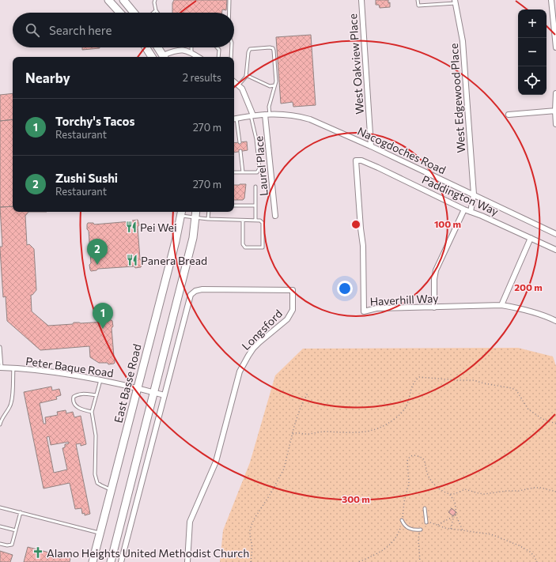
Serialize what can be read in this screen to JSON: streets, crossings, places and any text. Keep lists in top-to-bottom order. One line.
{"streets":{"main road":["East Basse Road"],"street":["West Oakview Place","West Edgewood Place","Nacogdoches Road","Laurel Place","Paddington Way","Haverhill Way","Longsford","Peter Baque Road"]},"crossings":[["West Oakview Place","Nacogdoches Road"],["West Edgewood Place","Nacogdoches Road"],["West Edgewood Place","Paddington Way"],["Nacogdoches Road","Laurel Place"],["Paddington Way","Haverhill Way"],["Peter Baque Road","East Basse Road"]],"places":{"restaurant":["Pei Wei","Panera Bread"],"church":["Alamo Heights United Methodist Church"]},"page":{"map_buttons":["+","−"],"search":"Search here","heading":["Nearby","2 results"],"list":[{"mark":"1","name":"Torchy's Tacos","note":"Restaurant","value":"270 m"},{"mark":"2","name":"Zushi Sushi","note":"Restaurant","value":"270 m"}],"pins":["2","1"]},"rings":["100 m","200 m","300 m"]}
